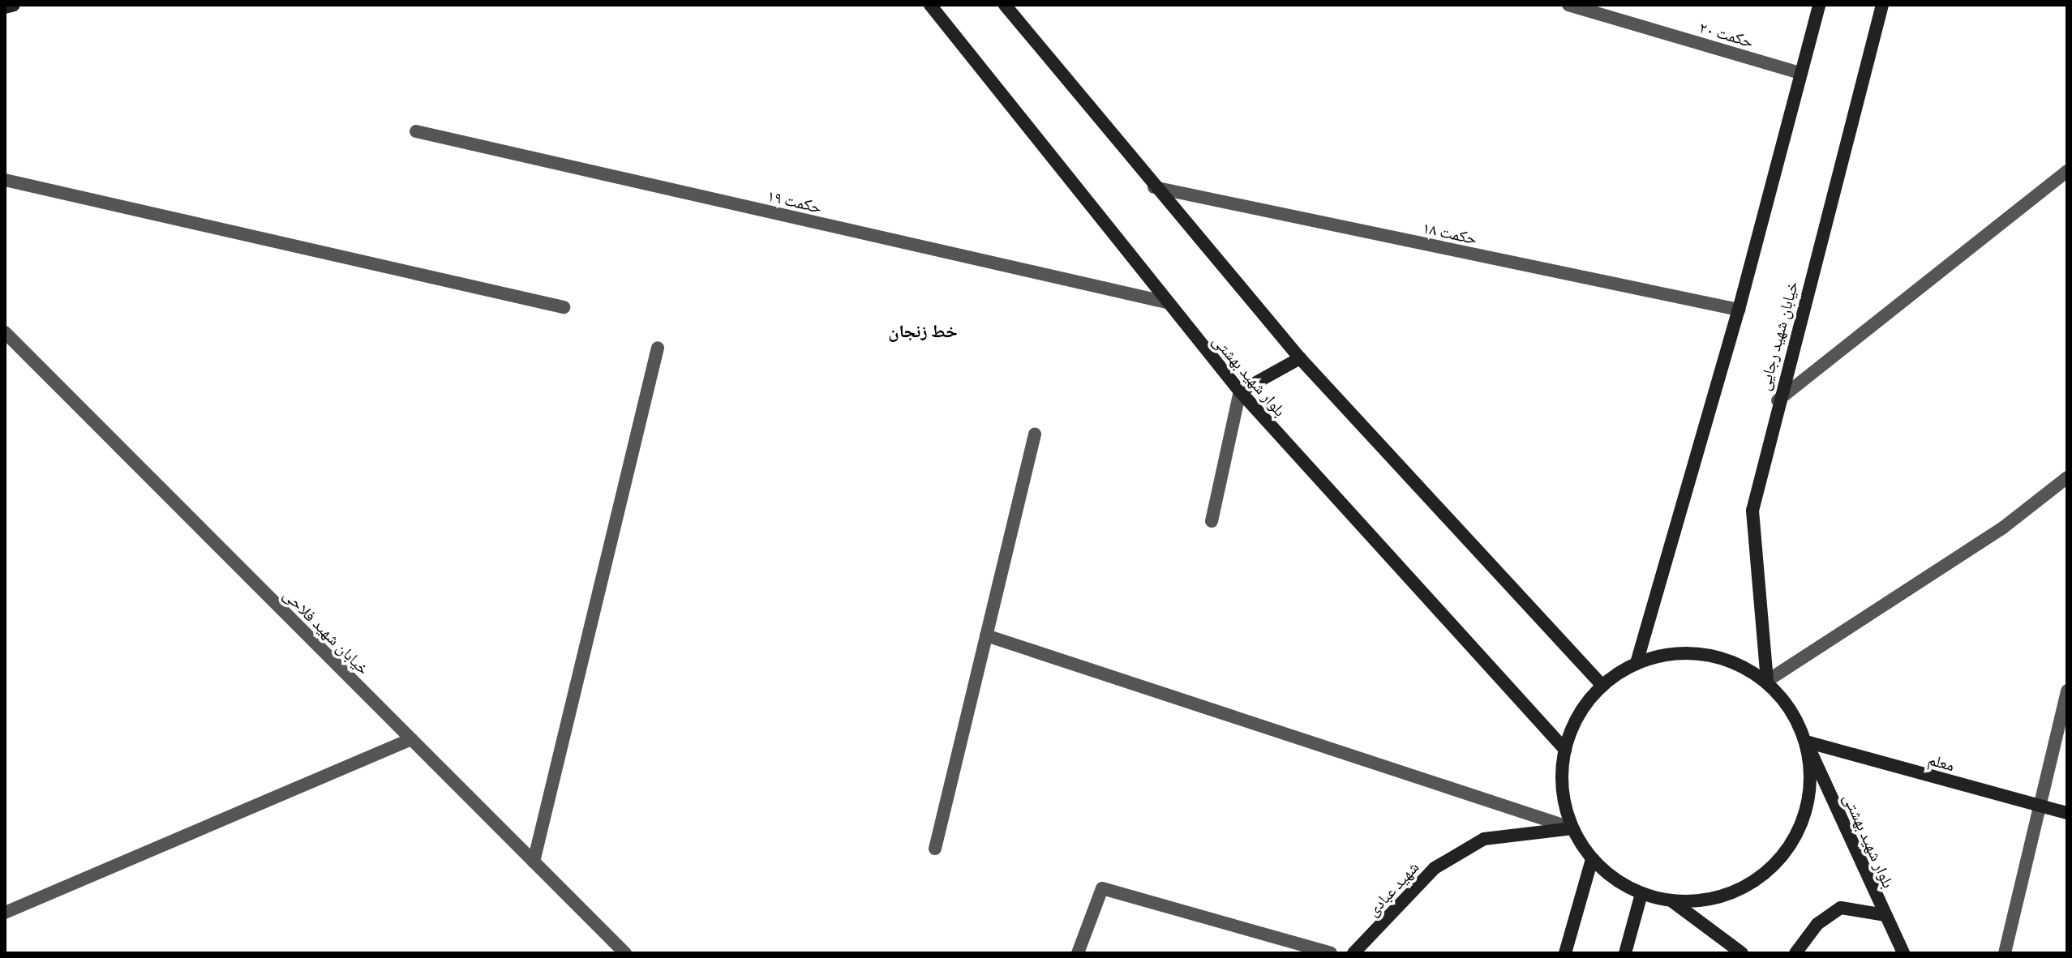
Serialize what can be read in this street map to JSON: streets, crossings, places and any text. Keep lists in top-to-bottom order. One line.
{"streets":{"main road":["خیابان شهید رجایی","بلوار شهید بهشتی","معلم","شهید عبادی"],"street":["حکمت ۲۰","حکمت ۱۹","حکمت ۱۸","خیابان شهید فلاحی"]},"crossings":[["حکمت ۱۹","بلوار شهید بهشتی"],["خیابان شهید رجایی","بلوار شهید بهشتی"],["بلوار شهید بهشتی","معلم"],["بلوار شهید بهشتی","شهید عبادی"]],"districts":["خط زنجان"]}
